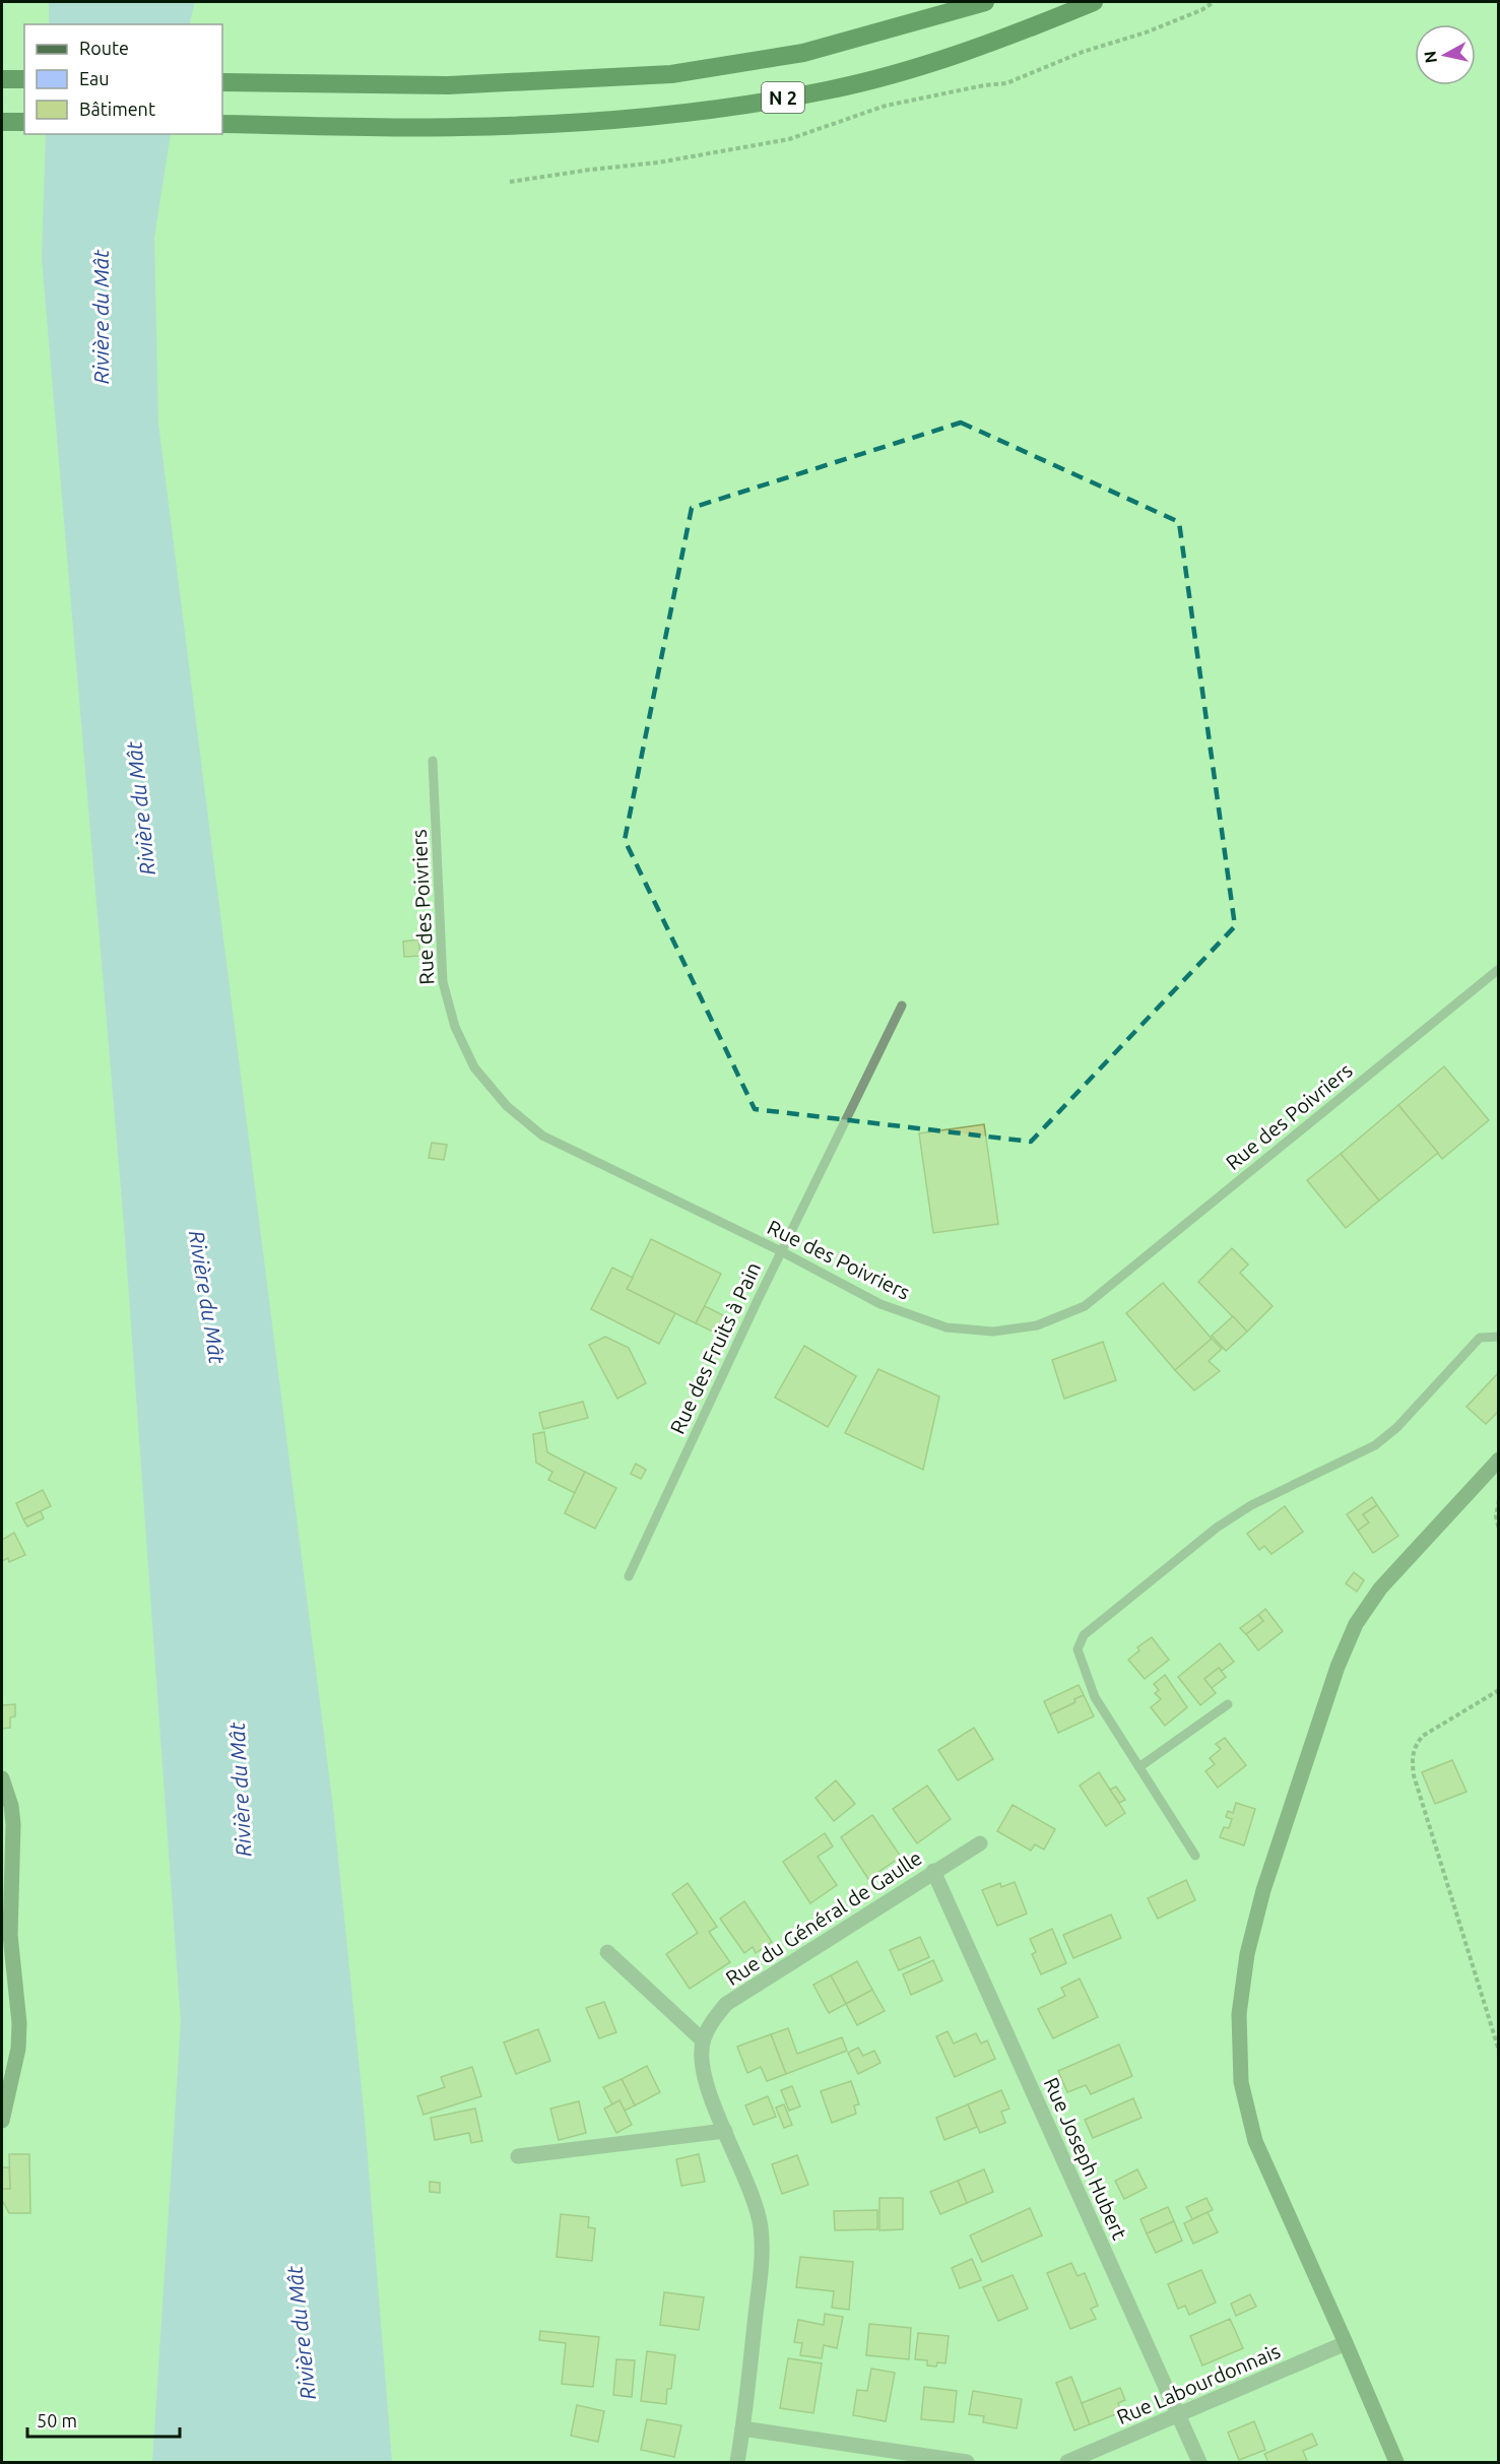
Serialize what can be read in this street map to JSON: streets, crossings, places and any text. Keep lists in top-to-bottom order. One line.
{"streets":{"highway":["N 2"],"street":["Rue du Général de Gaulle","Rue Joseph Hubert","Rue Labourdonnais"],"lane":["Rue des Poivriers","Rue des Fruits à Pain"]},"crossings":[["Rue des Poivriers","Rue des Fruits à Pain"],["Rue du Général de Gaulle","Rue Joseph Hubert"],["Rue Joseph Hubert","Rue Labourdonnais"]],"water":["Rivière du Mât"],"legend":["Route","Eau","Bâtiment"],"scale_bar":"50 m","north":"left"}
